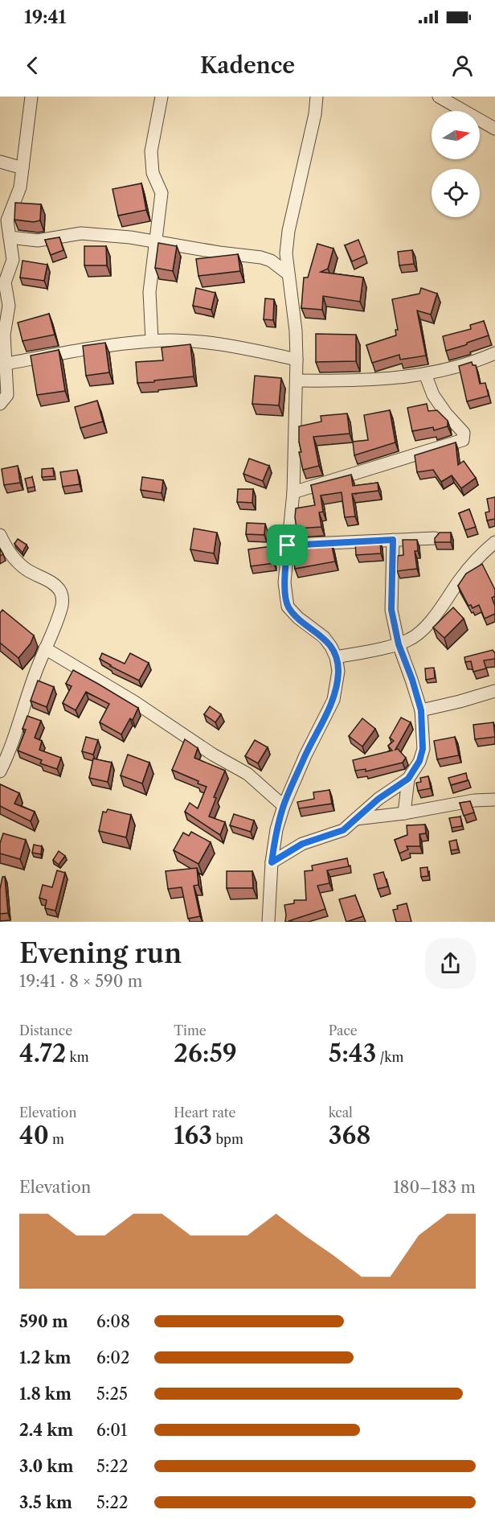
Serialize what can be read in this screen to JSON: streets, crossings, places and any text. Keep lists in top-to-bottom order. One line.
{"north":"right","page":{"status":"19:41","header":"Kadence","heading":["Evening run","19:41 · 8 × 590 m"],"stats":[["Distance","4.72 km"],["Time","26:59"],["Pace","5:43 /km"],["Elevation","40 m"],["Heart rate","163 bpm"],["kcal","368"]],"chart":["Elevation","180–183 m"],"list":[{"name":"590 m","note":"6:08"},{"name":"1.2 km","note":"6:02"},{"name":"1.8 km","note":"5:25"},{"name":"2.4 km","note":"6:01"},{"name":"3.0 km","note":"5:22"},{"name":"3.5 km","note":"5:22"}]}}
